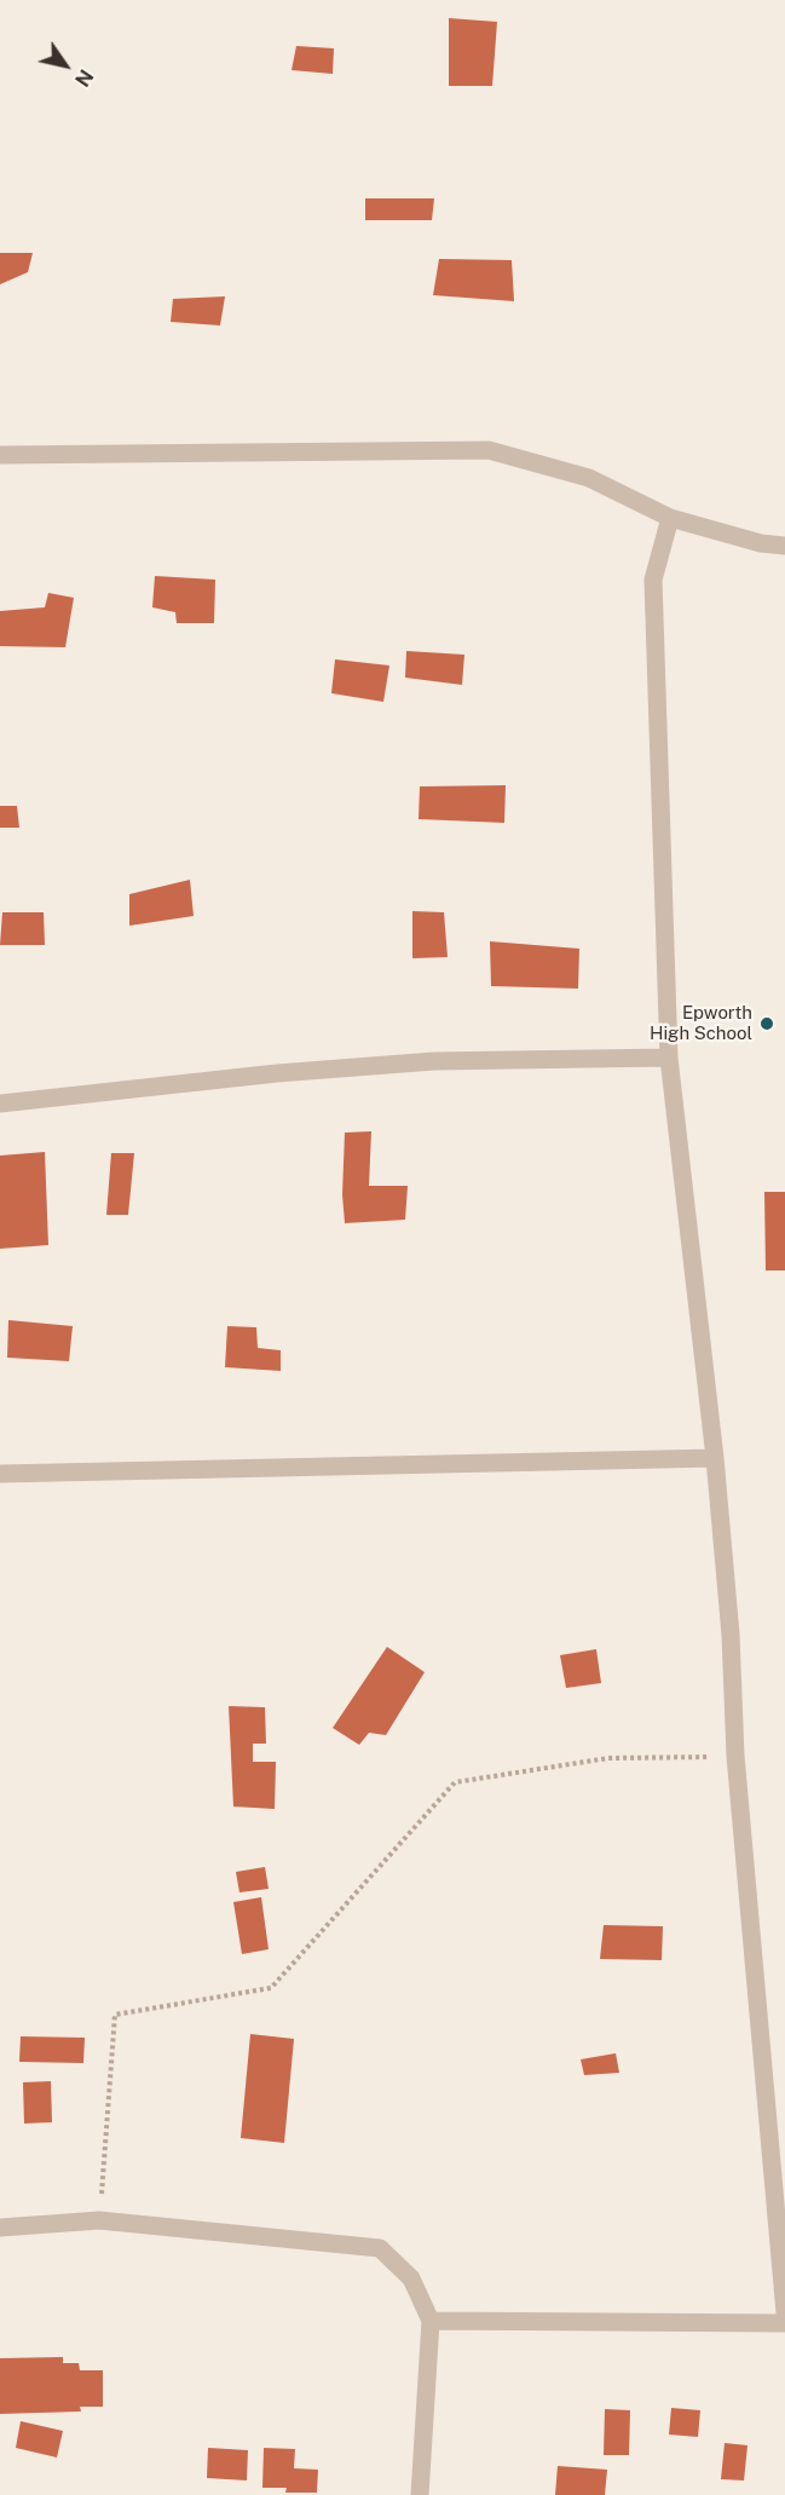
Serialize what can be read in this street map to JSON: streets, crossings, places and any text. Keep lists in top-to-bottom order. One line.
{"places":["Epworth High School"],"north":"bottom right"}
